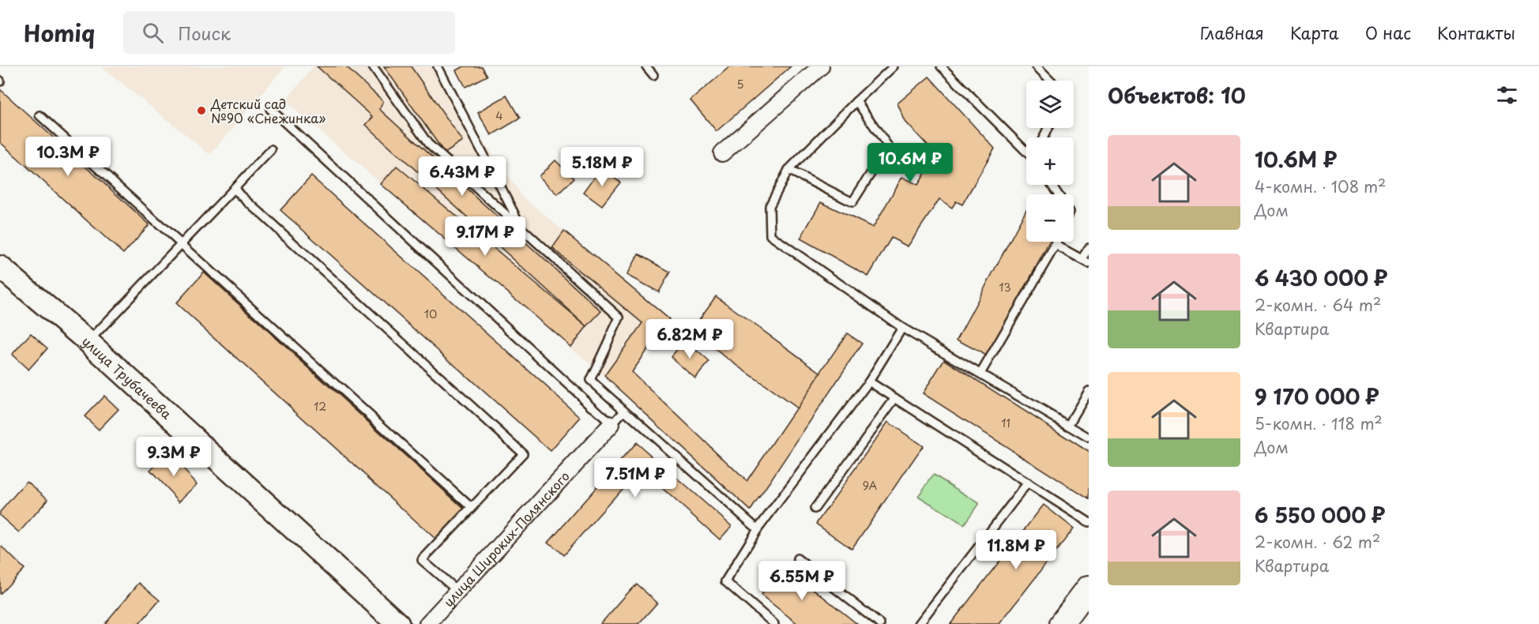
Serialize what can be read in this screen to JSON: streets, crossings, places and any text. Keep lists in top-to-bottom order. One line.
{"streets":{"main road":["улица Трубачеева"],"street":["улица Широких-Полянского"]},"places":["Детский сад №90 «Снежинка»"],"house_numbers":["5","4","13","10","12","11","9А"],"page":{"header":"Homiq","search":"Поиск","nav":["Главная","Карта","О нас","Контакты"],"heading":"Объектов: 10","map_buttons":["+","−"],"list":[{"name":"10.6M ₽","note":"4-комн. · 108 m² · Дом"},{"name":"6 430 000 ₽","note":"2-комн. · 64 m² · Квартира"},{"name":"9 170 000 ₽","note":"5-комн. · 118 m² · Дом"},{"name":"6 550 000 ₽","note":"2-комн. · 62 m² · Квартира"}],"price":["10.3M ₽","10.6M ₽","5.18M ₽","6.43M ₽","9.17M ₽","6.82M ₽","9.3M ₽","7.51M ₽","11.8M ₽","6.55M ₽"]}}
